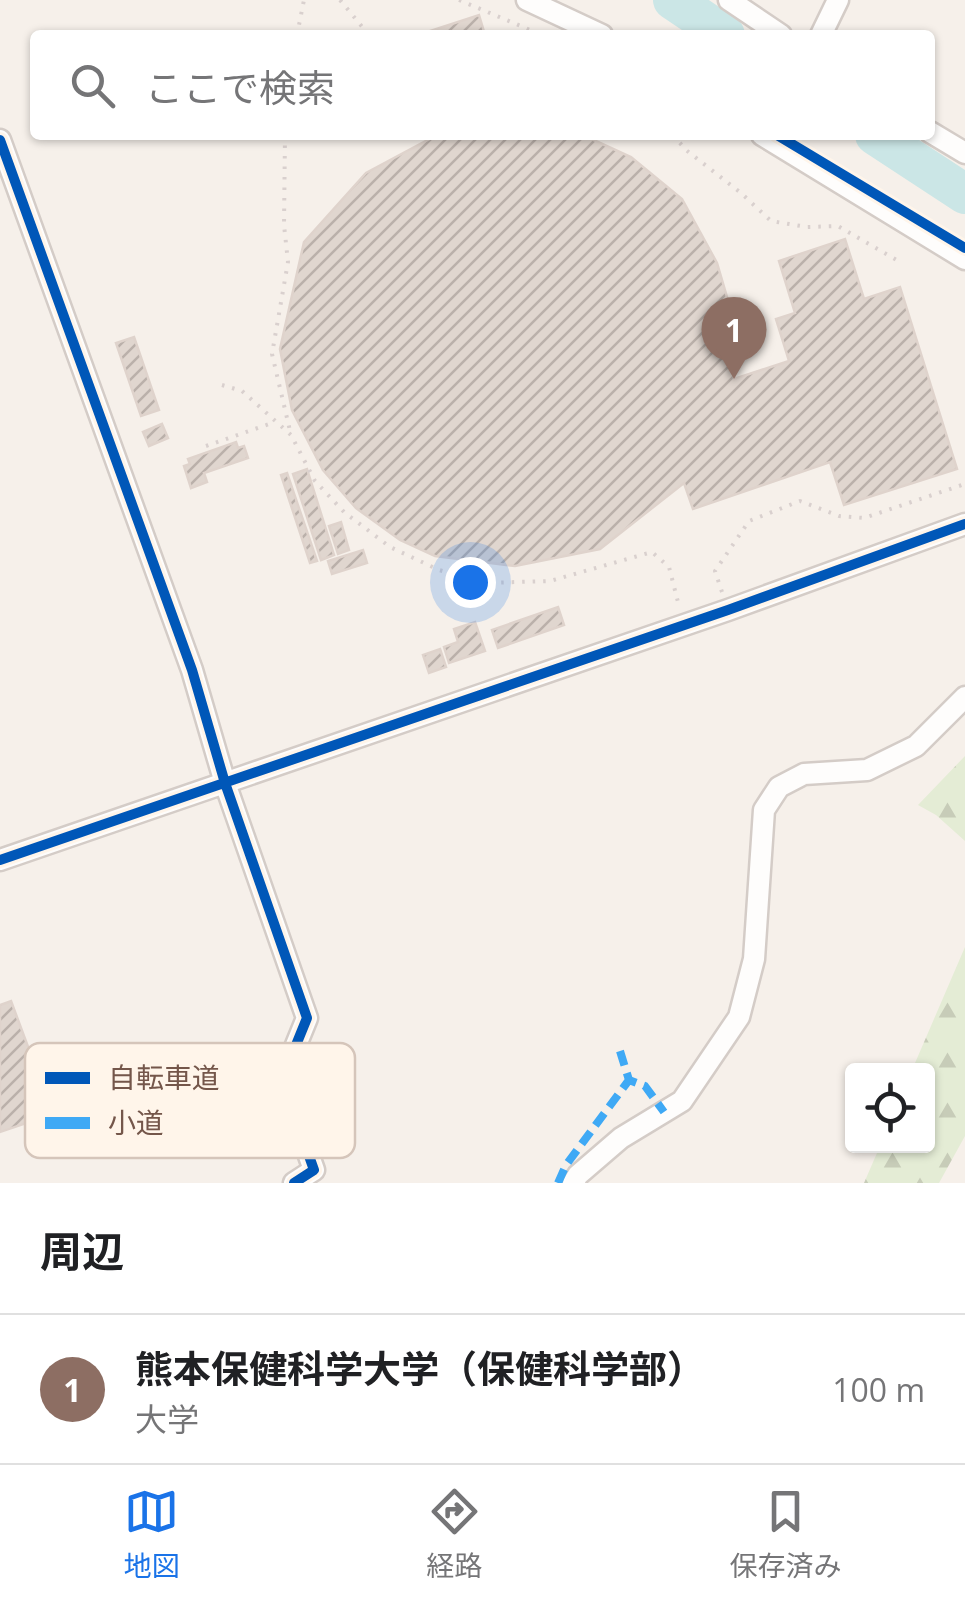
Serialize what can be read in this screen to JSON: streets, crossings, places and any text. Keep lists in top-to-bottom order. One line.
{"legend":["自転車道","小道"],"page":{"search":"ここで検索","pins":"1","heading":"周辺","list":[{"mark":"1","name":"熊本保健科学大学（保健科学部）","note":"大学","value":"100 m"}],"nav":["地図","経路","保存済み"]}}
